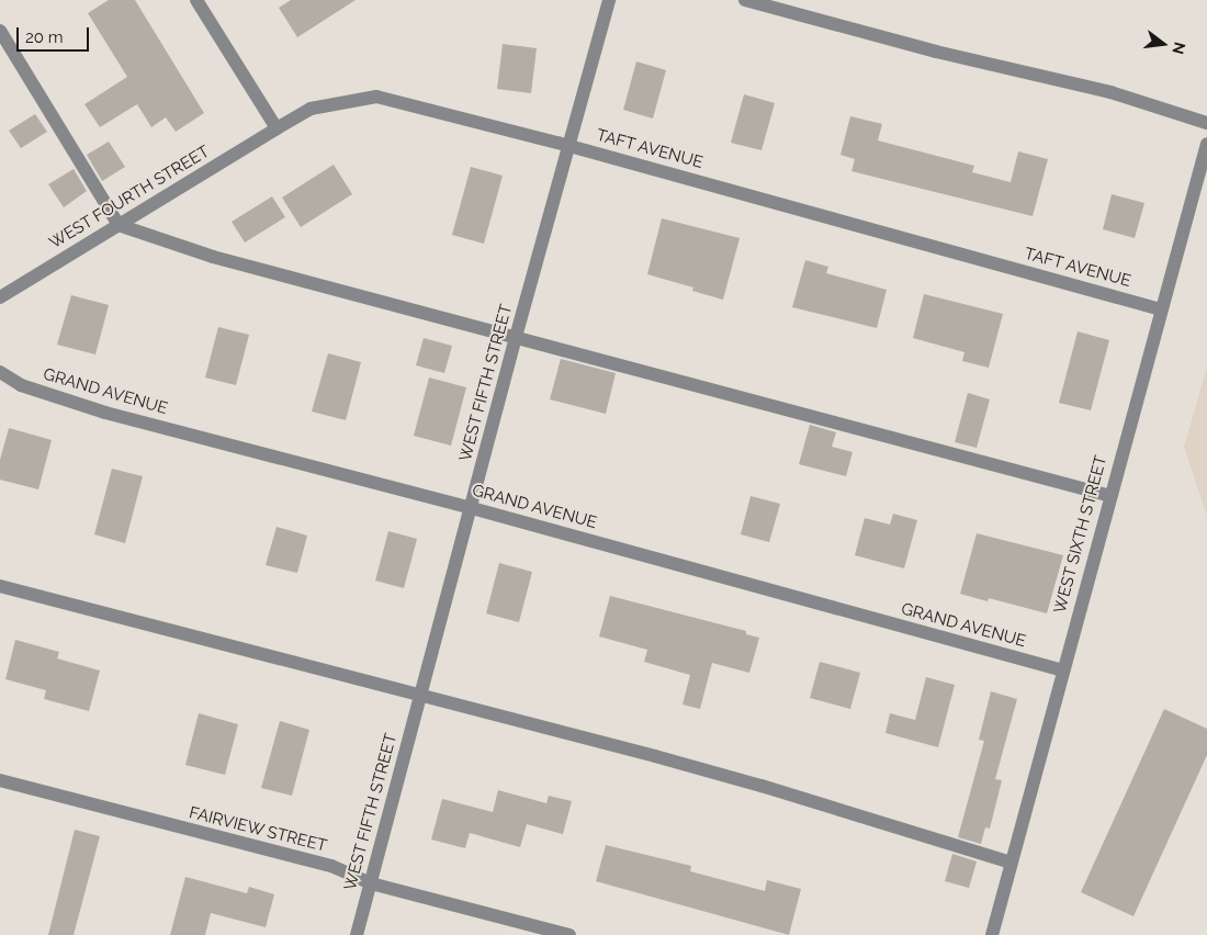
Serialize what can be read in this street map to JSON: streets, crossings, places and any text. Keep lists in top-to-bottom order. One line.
{"streets":{"street":["TAFT AVENUE","WEST FOURTH STREET","WEST FIFTH STREET","GRAND AVENUE","WEST SIXTH STREET","FAIRVIEW STREET"]},"crossings":[["TAFT AVENUE","WEST FOURTH STREET"],["TAFT AVENUE","WEST FIFTH STREET"],["TAFT AVENUE","WEST SIXTH STREET"],["WEST FIFTH STREET","GRAND AVENUE"],["WEST FIFTH STREET","FAIRVIEW STREET"],["GRAND AVENUE","WEST SIXTH STREET"]],"scale_bar":"20 m","north":"right"}
